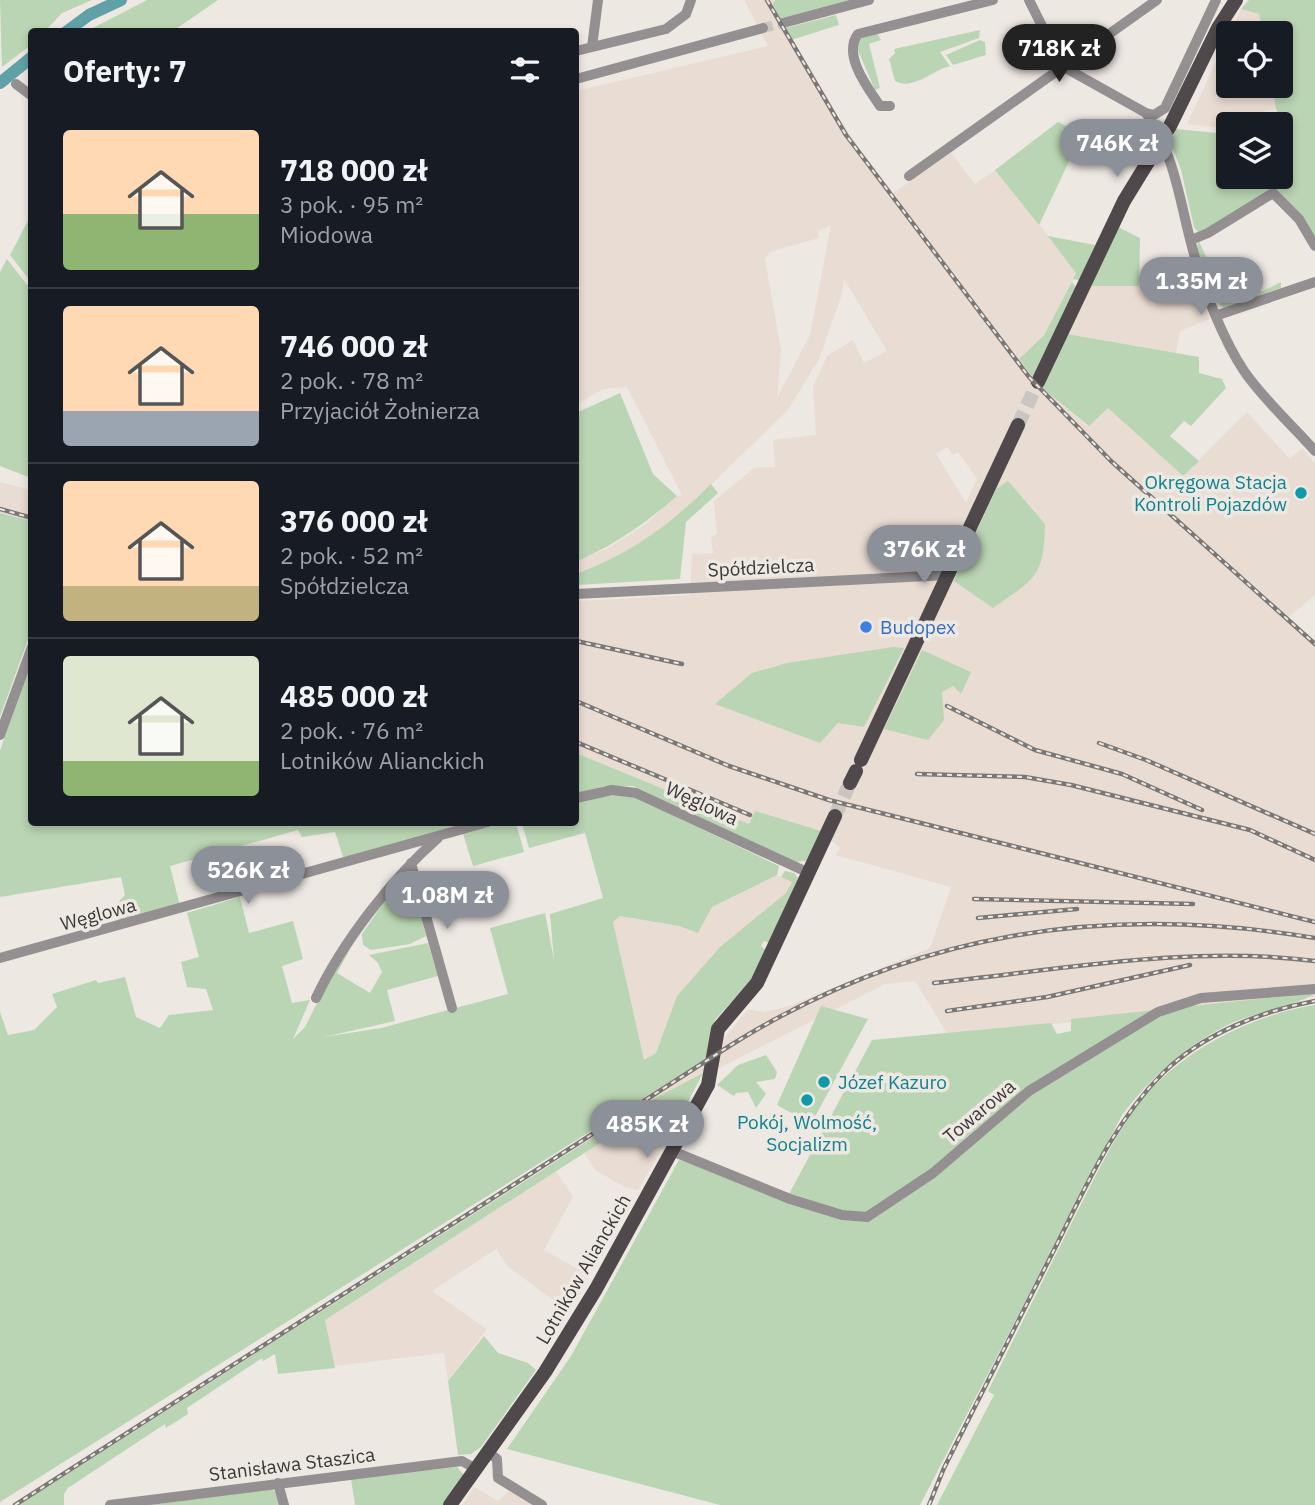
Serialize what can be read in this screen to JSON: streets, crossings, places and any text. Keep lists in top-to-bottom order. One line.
{"streets":{"main road":["Lotników Alianckich"],"street":["Spółdzielcza","Węglowa","Towarowa","Stanisława Staszica"]},"crossings":[["Węglowa","Lotników Alianckich"],["Towarowa","Lotników Alianckich"],["Lotników Alianckich","Stanisława Staszica"]],"places":["Okręgowa Stacja Kontroli Pojazdów","Budopex","Józef Kazuro","Pokój, Wolmość, Socjalizm"],"page":{"price":["718K zł","746K zł","1.35M zł","376K zł","526K zł","1.08M zł","485K zł"],"heading":"Oferty: 7","list":[{"name":"718 000 zł","note":"3 pok. · 95 m² · Miodowa"},{"name":"746 000 zł","note":"2 pok. · 78 m² · Przyjaciół Żołnierza"},{"name":"376 000 zł","note":"2 pok. · 52 m² · Spółdzielcza"},{"name":"485 000 zł","note":"2 pok. · 76 m² · Lotników Alianckich"}]}}
